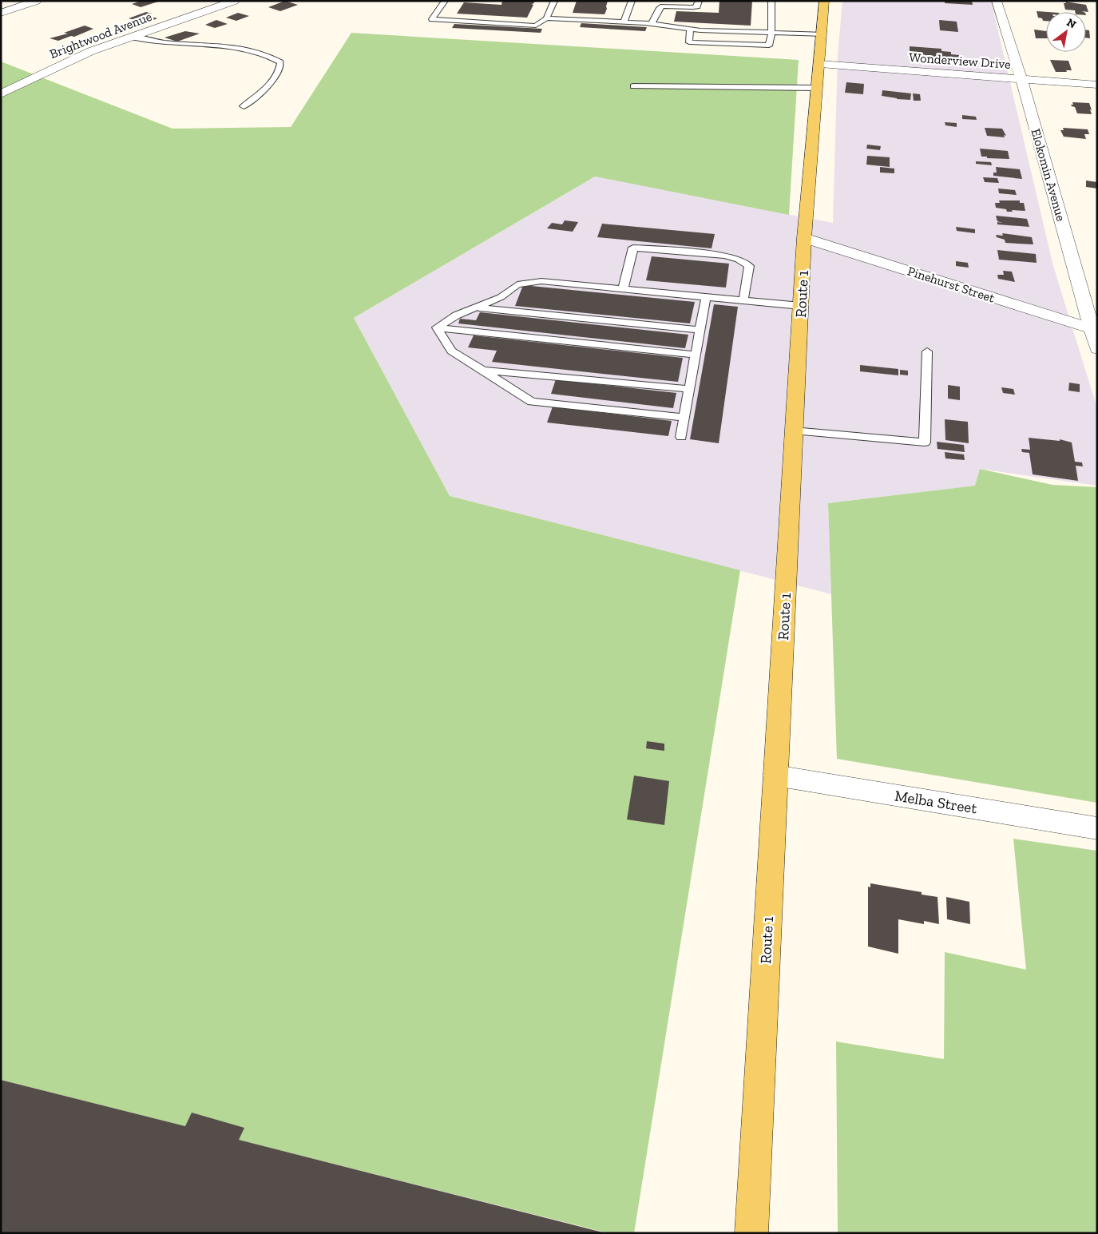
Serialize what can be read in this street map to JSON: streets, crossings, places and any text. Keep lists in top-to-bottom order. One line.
{"streets":{"main road":["Route 1"],"street":["Brightwood Avenue","Wonderview Drive","Elokomin Avenue","Pinehurst Street","Melba Street"]},"crossings":[["Wonderview Drive","Elokomin Avenue"],["Wonderview Drive","Route 1"],["Elokomin Avenue","Pinehurst Street"],["Pinehurst Street","Route 1"],["Route 1","Melba Street"]],"north":"top right"}
